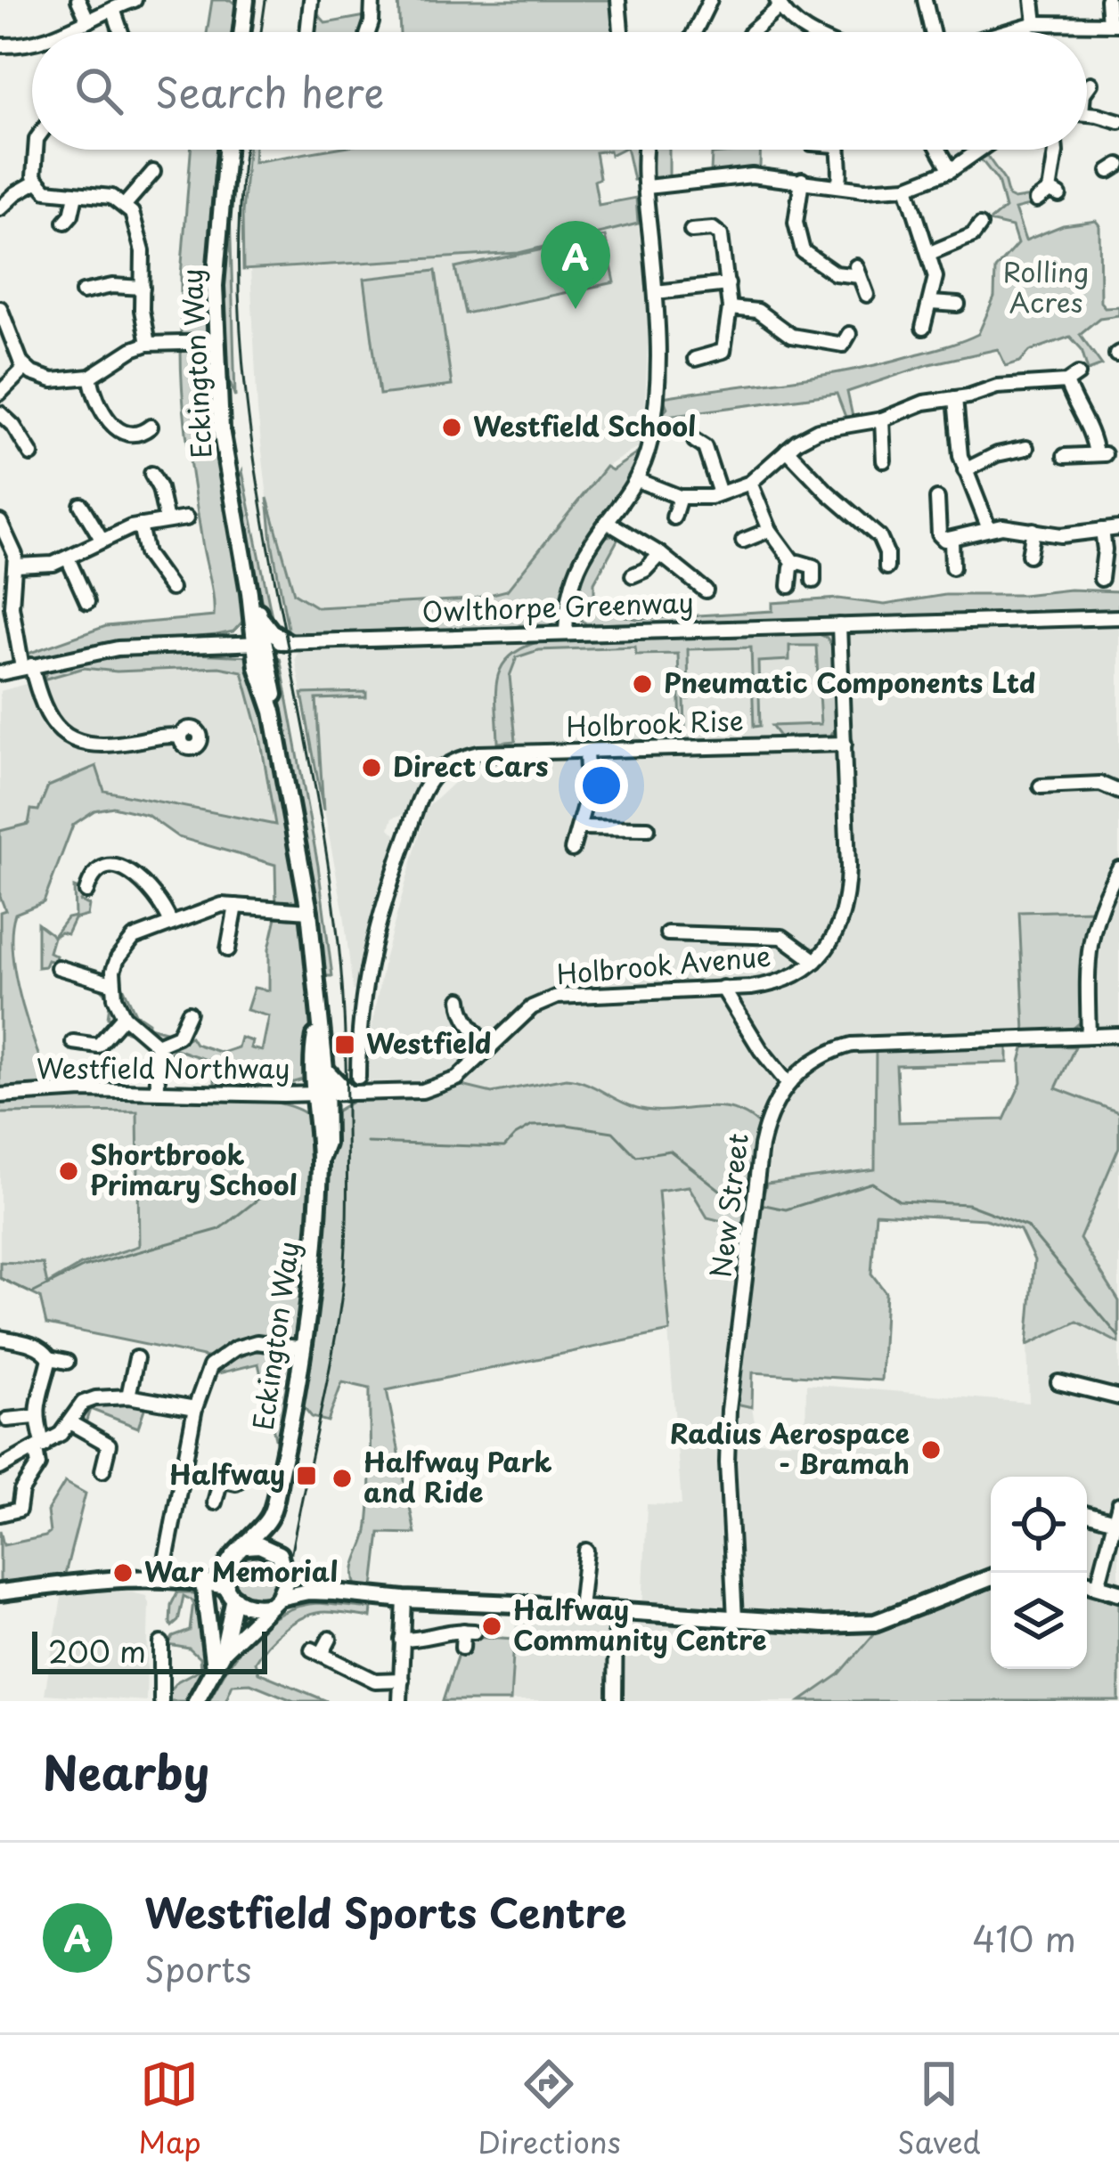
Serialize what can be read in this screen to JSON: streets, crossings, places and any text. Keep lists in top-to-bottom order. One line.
{"streets":{"main road":["Eckington Way"],"street":["Owlthorpe Greenway","Holbrook Rise","Holbrook Avenue","Westfield Northway","New Street"]},"crossings":[["Eckington Way","Owlthorpe Greenway"],["Eckington Way","Holbrook Avenue"],["Eckington Way","Westfield Northway"],["Holbrook Avenue","Westfield Northway"]],"parks":["Rolling Acres"],"places":{"other":["Westfield School","Pneumatic Components Ltd","Direct Cars","Shortbrook Primary School","Radius Aerospace - Bramah","Halfway Park and Ride","War Memorial","Halfway Community Centre"],"transit":["Westfield","Halfway"]},"scale_bar":"200 m","page":{"search":"Search here","pins":"A","scale":"200 m","heading":"Nearby","list":[{"mark":"A","name":"Westfield Sports Centre","note":"Sports","value":"410 m"}],"nav":["Map","Directions","Saved"]}}
